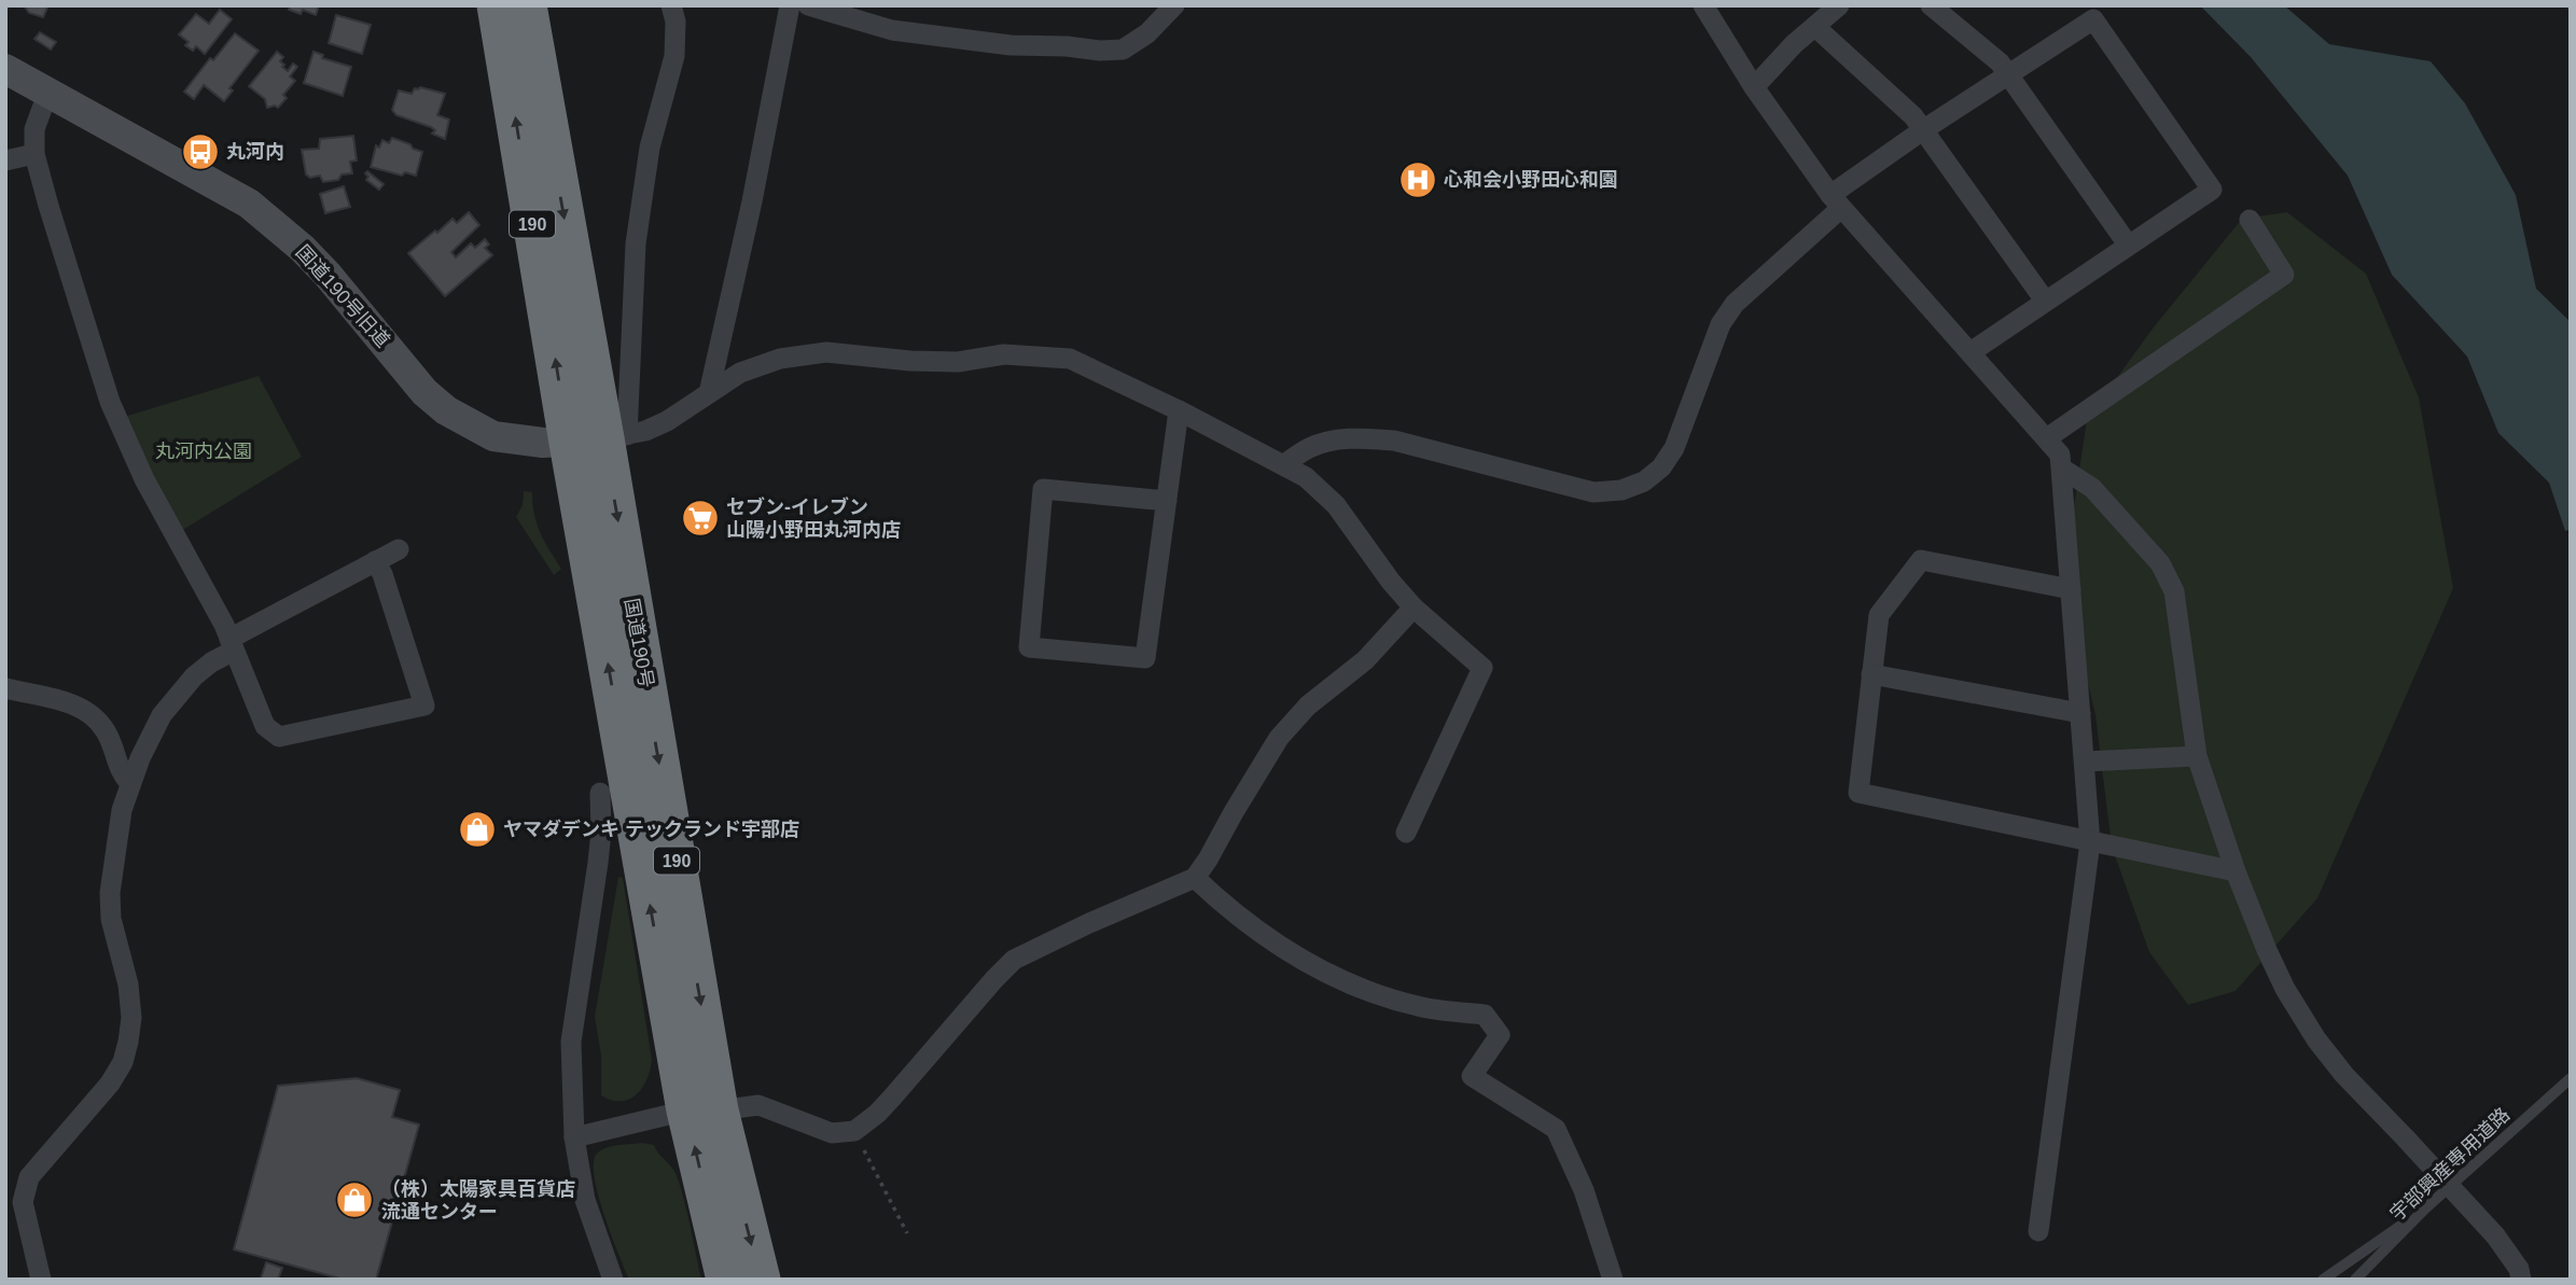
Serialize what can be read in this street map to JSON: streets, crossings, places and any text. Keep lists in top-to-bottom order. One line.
{"streets":{"highway":["190","国道190号"],"street":["国道190号旧道"],"lane":["宇部興産専用道路"]},"crossings":[["国道190号旧道","国道190号"]],"parks":["丸河内公園"],"places":{"bus stop":["丸河内"],"hospital":["心和会小野田心和園"],"supermarket":["セブン-イレブン 山陽小野田丸河内店"],"shop":["ヤマダデンキ テックランド宇部店","（株）太陽家具百貨店 流通センター"]}}
